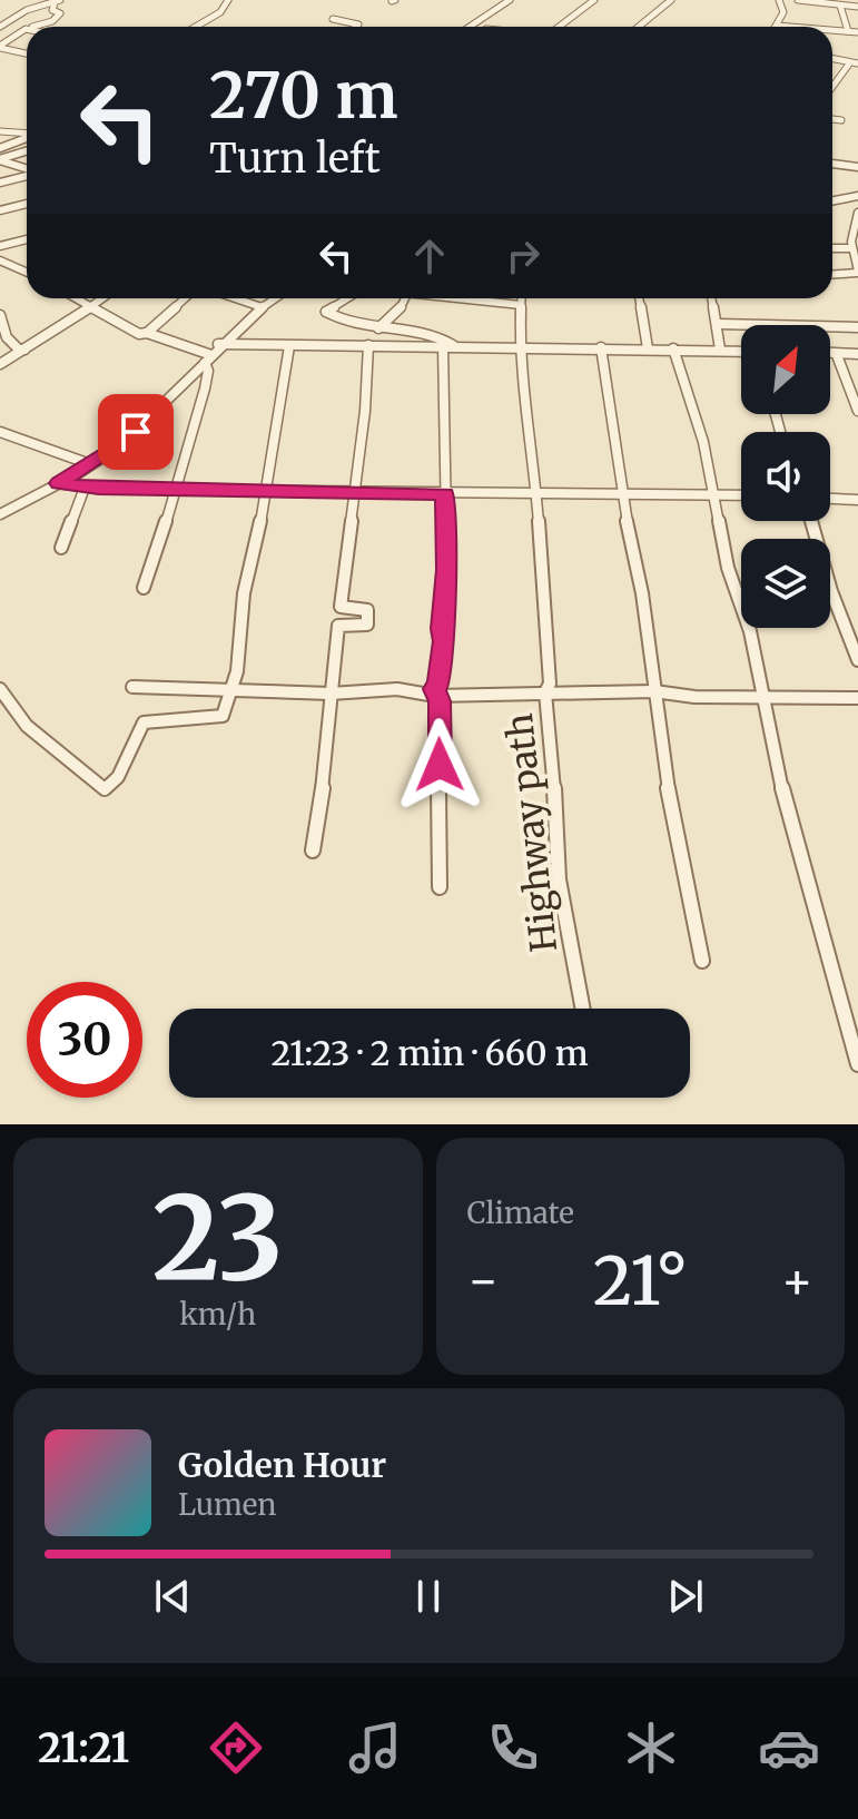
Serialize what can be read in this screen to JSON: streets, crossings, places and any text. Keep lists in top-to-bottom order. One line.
{"streets":{"street":["Highway path"]},"north":"top right","page":{"turn":["270 m","Turn left"],"limit":"30","trip":"21:23 · 2 min · 660 m","tile":[["23","km/h"],"Climate"],"heat":["−","21°","+"],"song":["Golden Hour","Lumen"],"tabs":"21:21"}}
